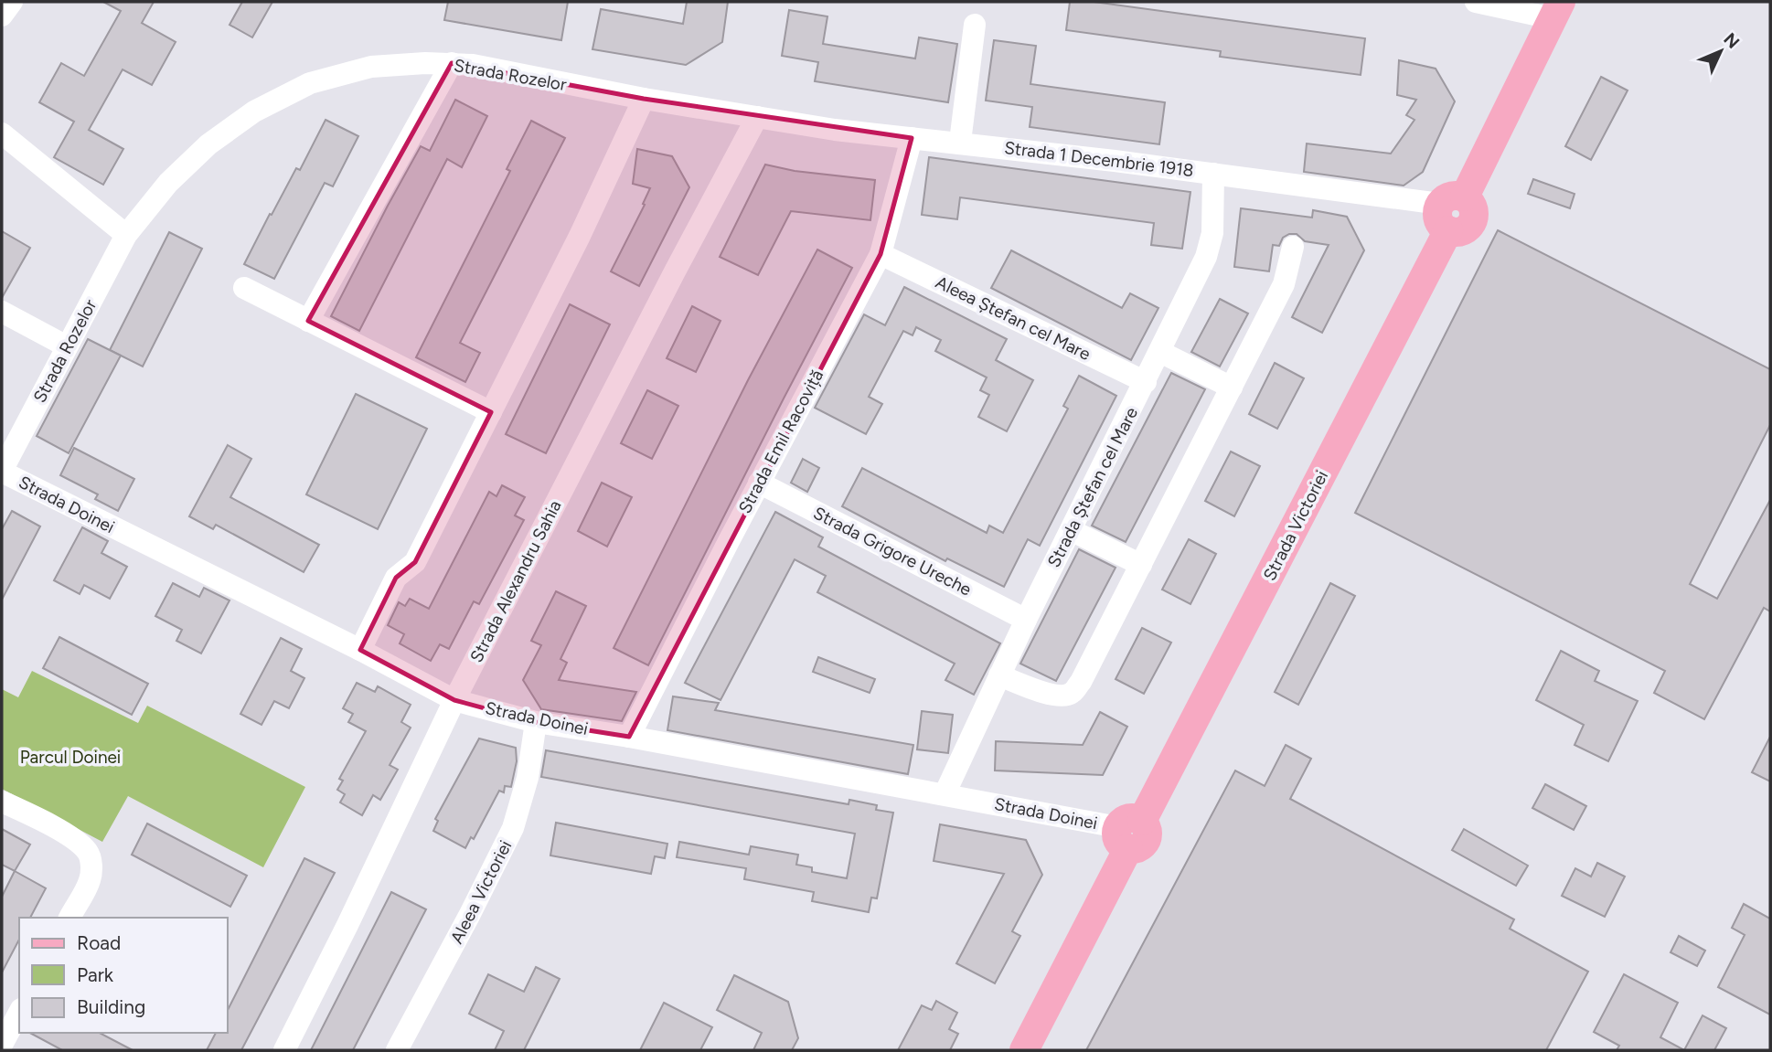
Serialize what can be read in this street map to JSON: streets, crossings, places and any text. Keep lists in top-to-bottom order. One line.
{"streets":{"main road":["Strada Victoriei"],"street":["Strada Rozelor","Strada 1 Decembrie 1918","Aleea Ștefan cel Mare","Strada Emil Racoviță","Strada Ștefan cel Mare","Strada Doinei","Strada Grigore Ureche","Strada Alexandru Sahia","Aleea Victoriei"]},"crossings":[["Strada Rozelor","Strada 1 Decembrie 1918"],["Strada Rozelor","Strada Doinei"],["Strada Rozelor","Strada Alexandru Sahia"],["Strada 1 Decembrie 1918","Strada Emil Racoviță"],["Strada 1 Decembrie 1918","Strada Ștefan cel Mare"],["Strada 1 Decembrie 1918","Strada Victoriei"],["Strada 1 Decembrie 1918","Strada Alexandru Sahia"],["Aleea Ștefan cel Mare","Strada Emil Racoviță"],["Aleea Ștefan cel Mare","Strada Ștefan cel Mare"],["Strada Emil Racoviță","Strada Doinei"],["Strada Emil Racoviță","Strada Grigore Ureche"],["Strada Ștefan cel Mare","Strada Doinei"],["Strada Ștefan cel Mare","Strada Grigore Ureche"],["Strada Doinei","Strada Victoriei"],["Strada Doinei","Strada Alexandru Sahia"],["Strada Doinei","Aleea Victoriei"]],"parks":["Parcul Doinei"],"legend":["Road","Park","Building"],"north":"top right"}
